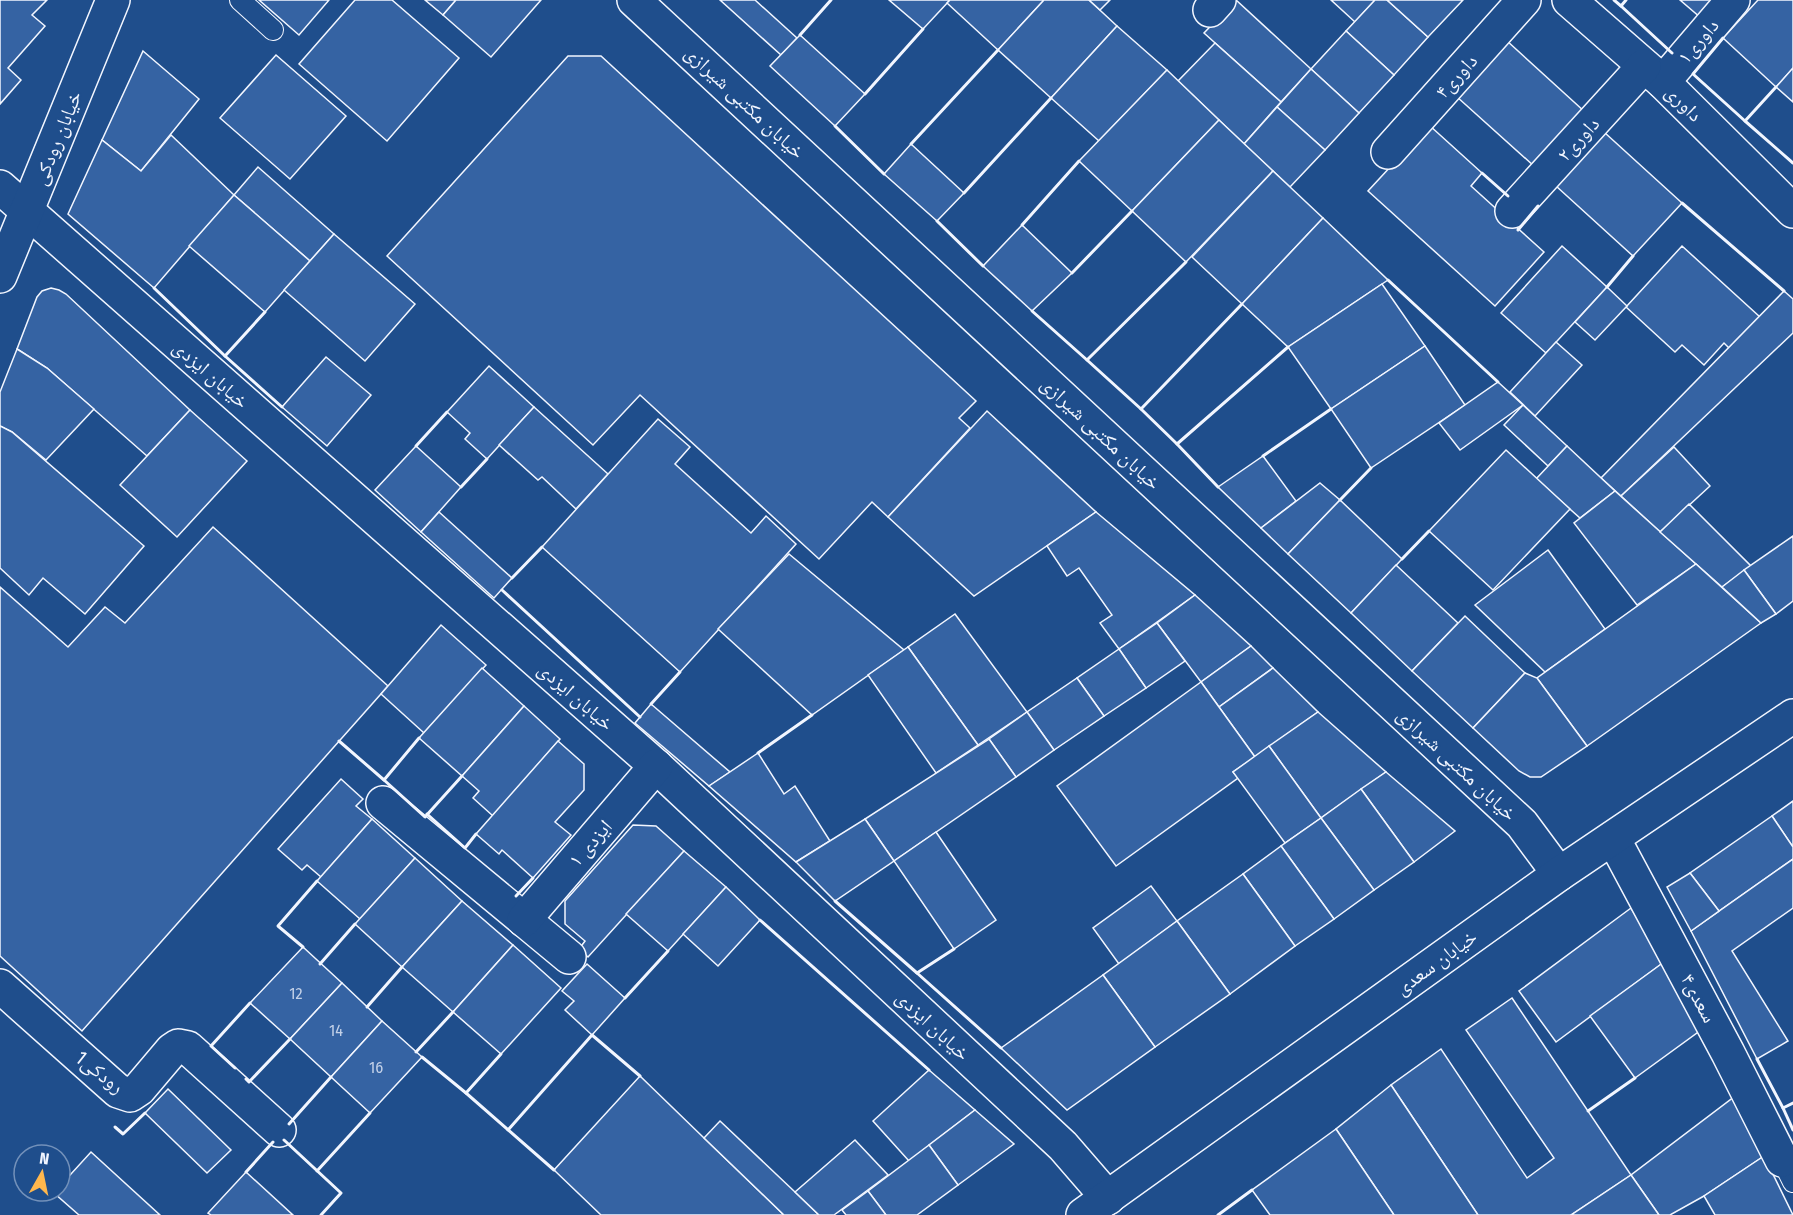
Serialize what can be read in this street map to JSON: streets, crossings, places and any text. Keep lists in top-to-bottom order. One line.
{"streets":{"street":["داوری۱","داوری۴","خیابان مکتبی شیرازی","داوری","خیابان رودکی","داوری۲","خیابان ایزدی","ایزدی ۱","خیابان سعدی","سعدی۴","1رودکی"]},"crossings":[["داوری۱","داوری"],["داوری۱","داوری۲"],["خیابان مکتبی شیرازی","خیابان سعدی"],["داوری","داوری۲"],["خیابان رودکی","خیابان ایزدی"],["خیابان ایزدی","ایزدی ۱"],["خیابان ایزدی","خیابان سعدی"],["خیابان سعدی","سعدی۴"]],"house_numbers":["12","14","16"],"north":"top"}
